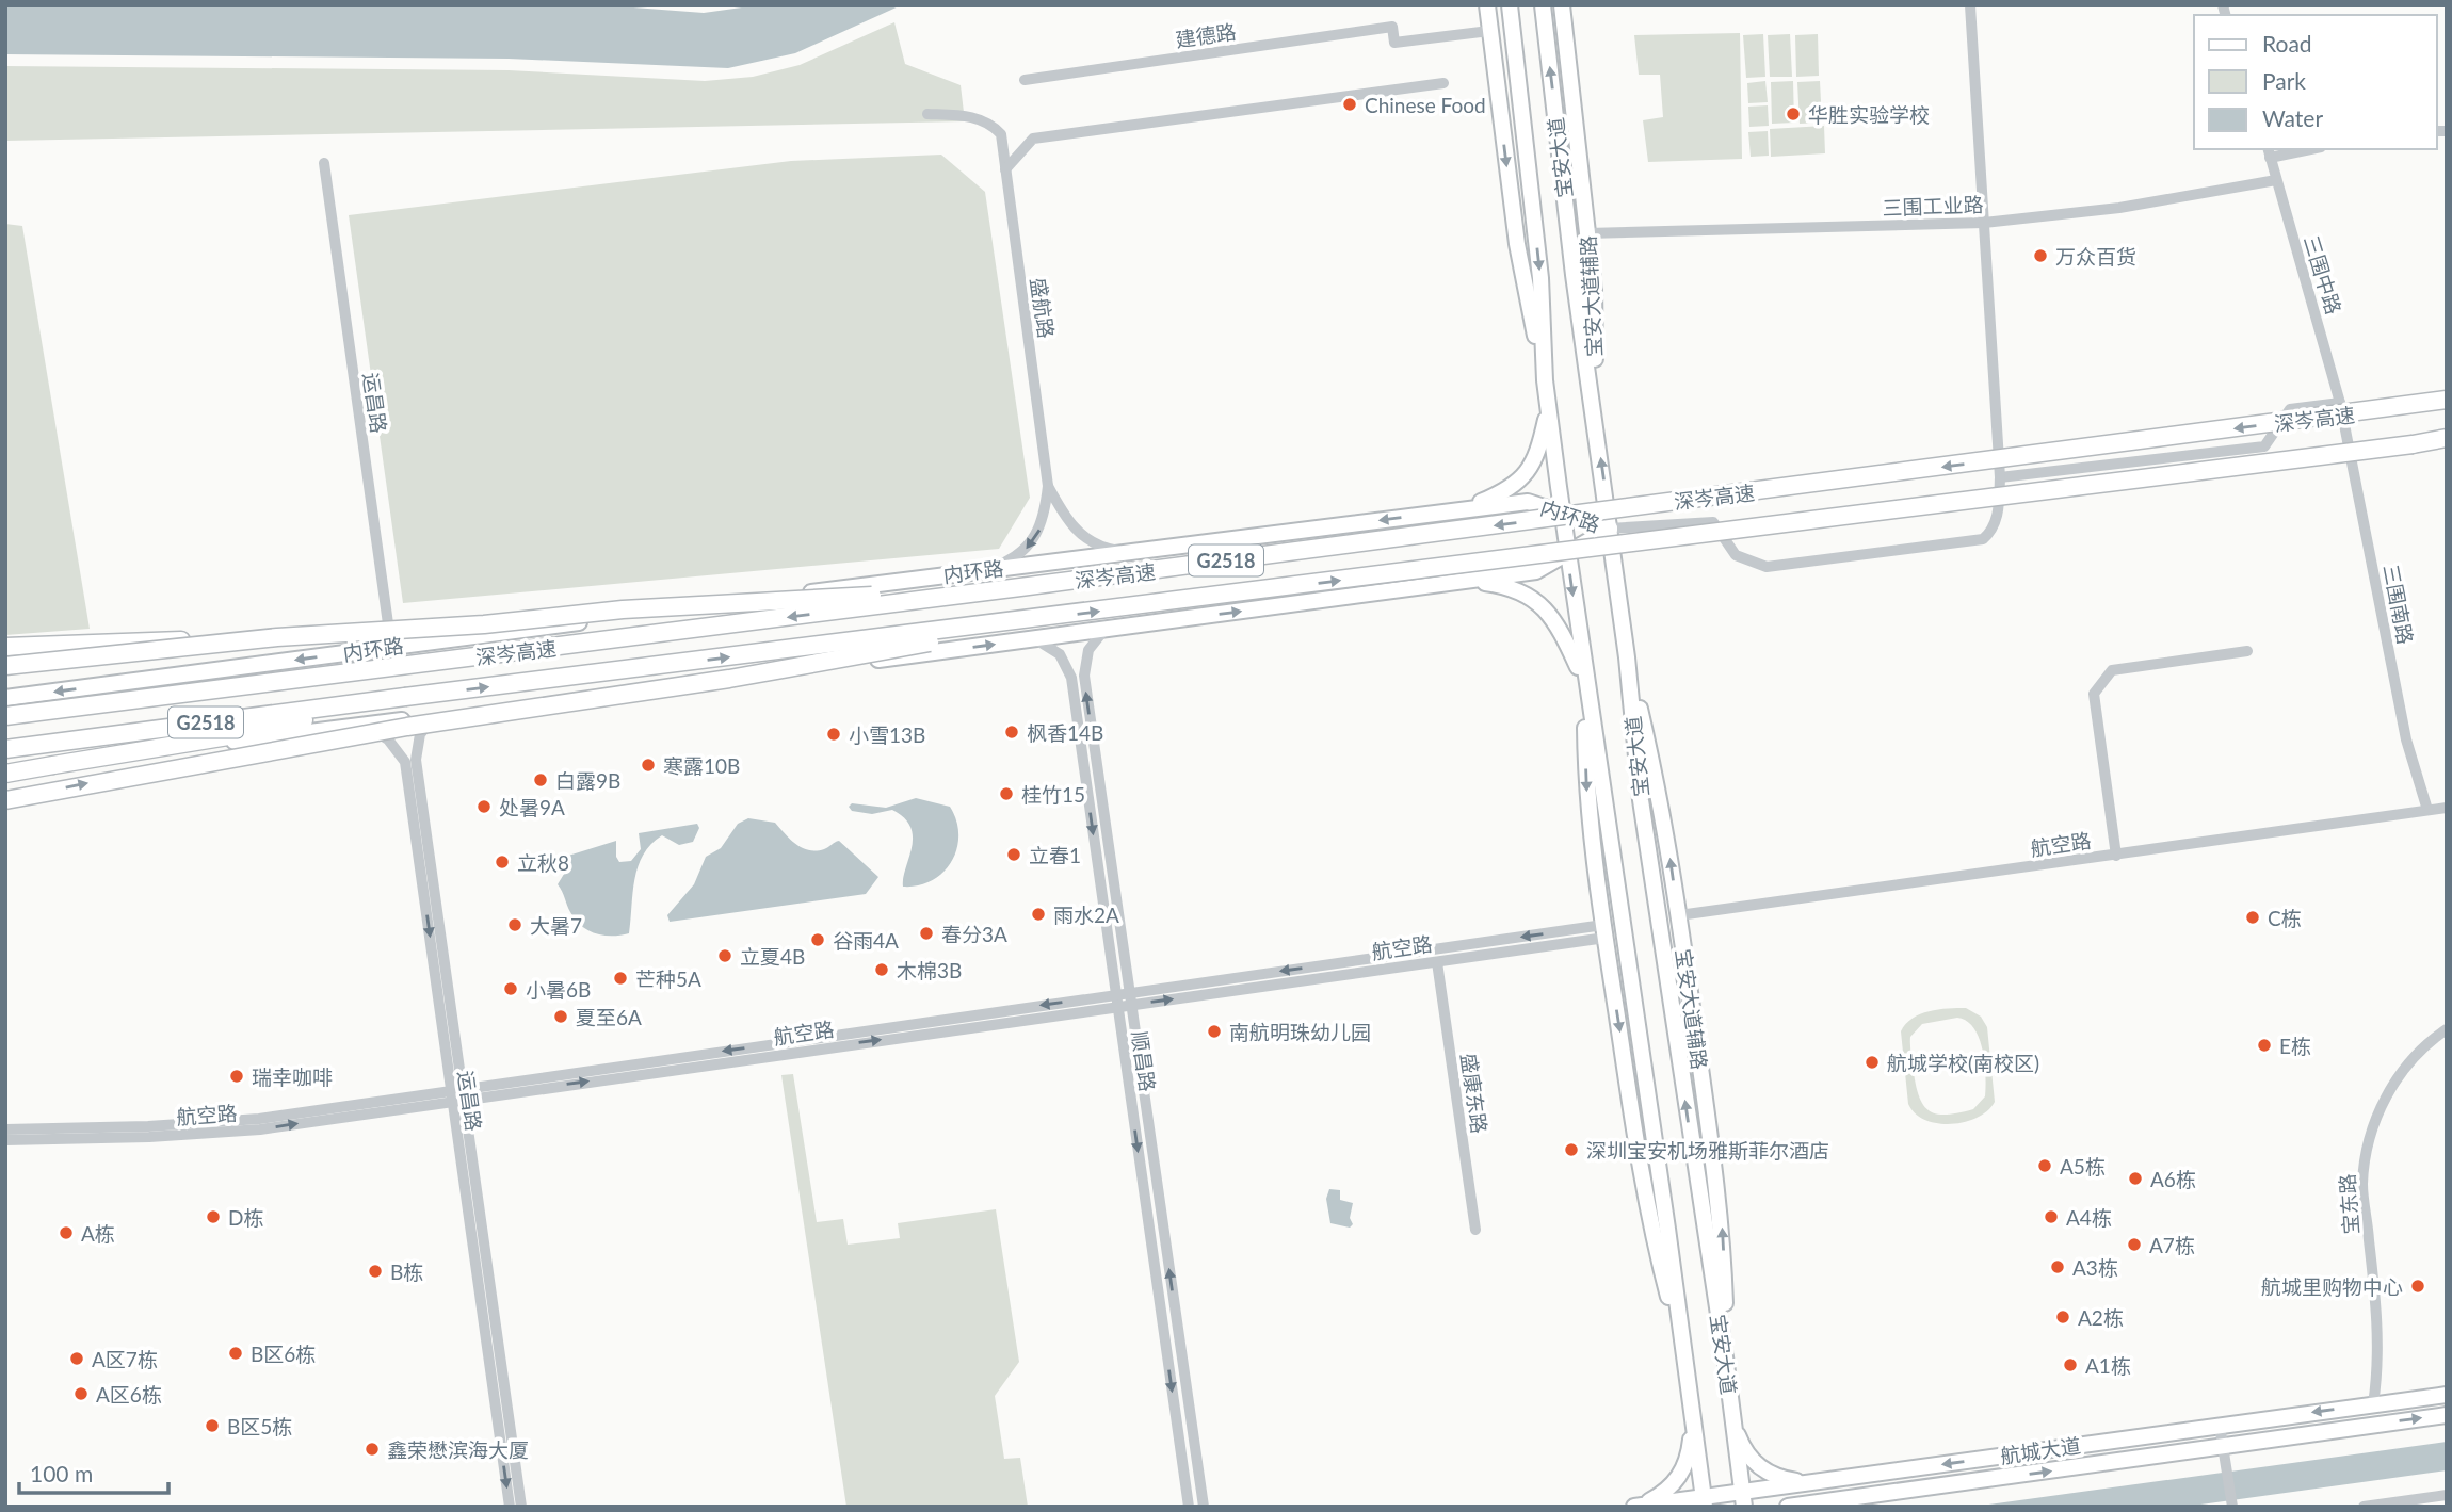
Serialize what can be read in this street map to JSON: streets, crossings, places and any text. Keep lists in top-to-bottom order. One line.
{"streets":{"highway":["深岑高速","G2518"],"main road":["宝安大道","宝安大道辅路","内环路","航城大道"],"street":["建德路","三围工业路","三围中路","盛航路","运昌路","三围南路","航空路","顺昌路","盛康东路","宝东路"]},"crossings":[["宝安大道","宝安大道辅路"],["宝安大道","内环路"],["宝安大道","航城大道"],["三围工业路","三围中路"],["三围工业路","宝安大道辅路"],["三围中路","三围南路"],["宝安大道辅路","航空路"],["运昌路","内环路"],["运昌路","航空路"],["内环路","顺昌路"],["三围南路","航空路"],["航空路","顺昌路"],["航空路","盛康东路"],["宝东路","航城大道"]],"places":["Chinese Food","华胜实验学校","万众百货","枫香14B","小雪13B","寒露10B","白露9B","桂竹15","处暑9A","立春1","立秋8","雨水2A","C栋","大暑7","春分3A","谷雨4A","立夏4B","木棉3B","芒种5A","小暑6B","夏至6A","南航明珠幼儿园","E栋","航城学校(南校区)","瑞幸咖啡","深圳宝安机场雅斯菲尔酒店","A5栋","A6栋","D栋","A4栋","A栋","A7栋","A3栋","B栋","航城里购物中心","A2栋","B区6栋","A区7栋","A1栋","A区6栋","B区5栋","鑫荣懋滨海大厦"],"legend":["Road","Park","Water"],"scale_bar":"100 m"}
